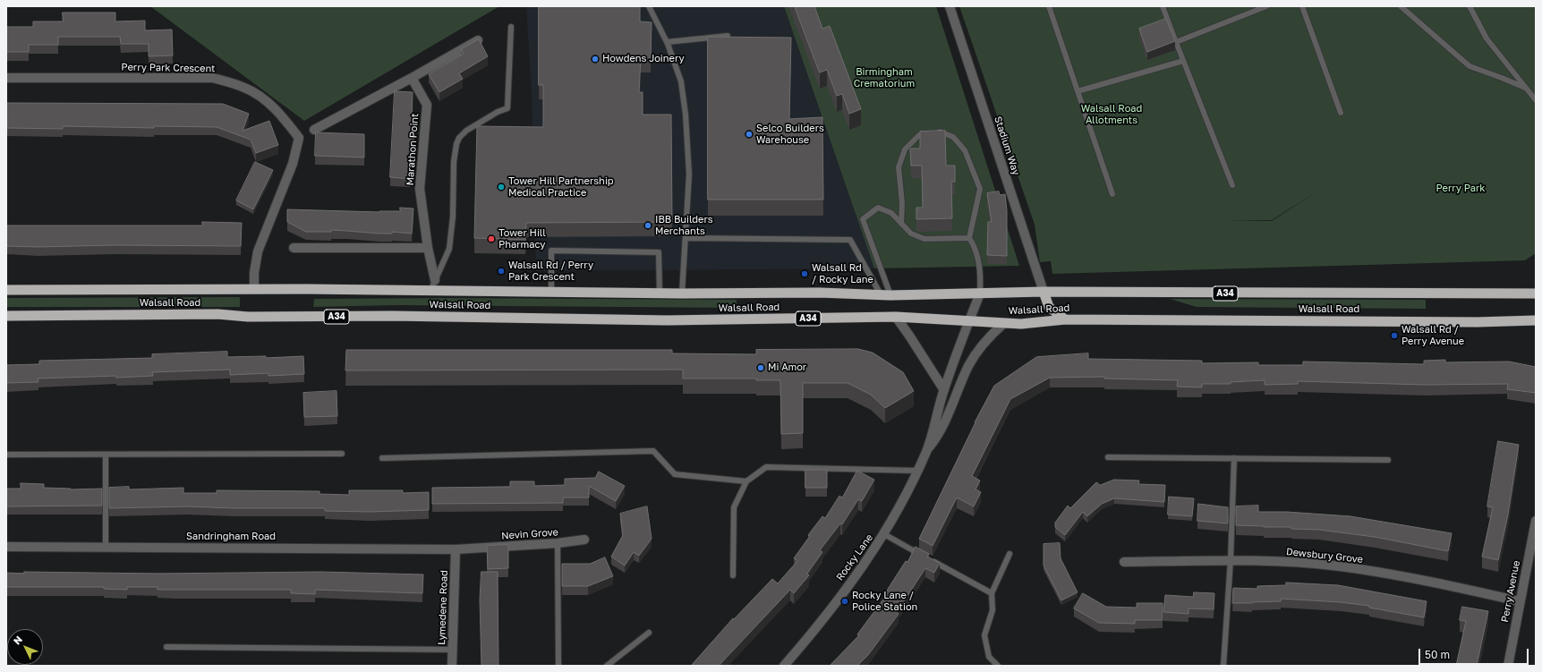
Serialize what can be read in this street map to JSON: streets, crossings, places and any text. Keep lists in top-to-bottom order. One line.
{"streets":{"highway":["A34","Walsall Road"],"street":["Perry Park Crescent","Stadium Way","Marathon Point","Nevin Grove","Sandringham Road","Dewsbury Grove","Rocky Lane","Perry Avenue","Lymedene Road"]},"crossings":[["Perry Park Crescent","Walsall Road"],["Stadium Way","Walsall Road"],["Walsall Road","Rocky Lane"],["Nevin Grove","Sandringham Road"],["Nevin Grove","Lymedene Road"],["Sandringham Road","Lymedene Road"],["Dewsbury Grove","Perry Avenue"]],"parks":["Birmingham Crematorium","Walsall Road Allotments","Perry Park"],"places":["Howdens Joinery","Selco Builders Warehouse","Tower Hill Partnership Medical Practice","IBB Builders Merchants","Tower Hill Pharmacy","Walsall Rd / Perry Park Crescent","Walsall Rd / Rocky Lane","Walsall Rd / Perry Avenue","Mi Amor","Rocky Lane / Police Station"],"scale_bar":"50 m","north":"top left"}
